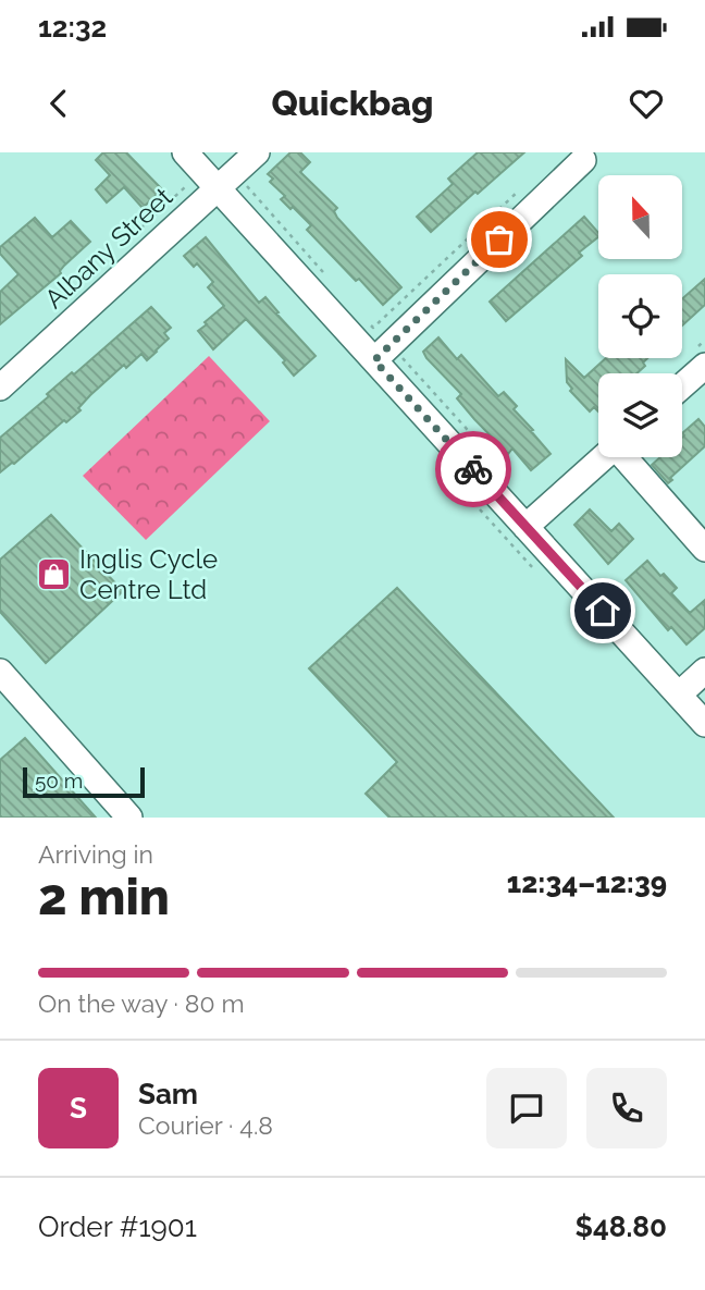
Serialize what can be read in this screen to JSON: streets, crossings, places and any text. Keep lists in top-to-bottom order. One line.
{"streets":{"street":["Albany Street"]},"places":{"shop":["Inglis Cycle Centre Ltd"]},"scale_bar":"50 m","north":"top","page":{"status":"12:32","header":"Quickbag","scale":"50 m","heading":["2 min","Arriving in","12:34–12:39"],"panel":["Sam","Courier · 4.8","Order #1901","$48.80"],"bar":"On the way · 80 m","round":"S"}}
